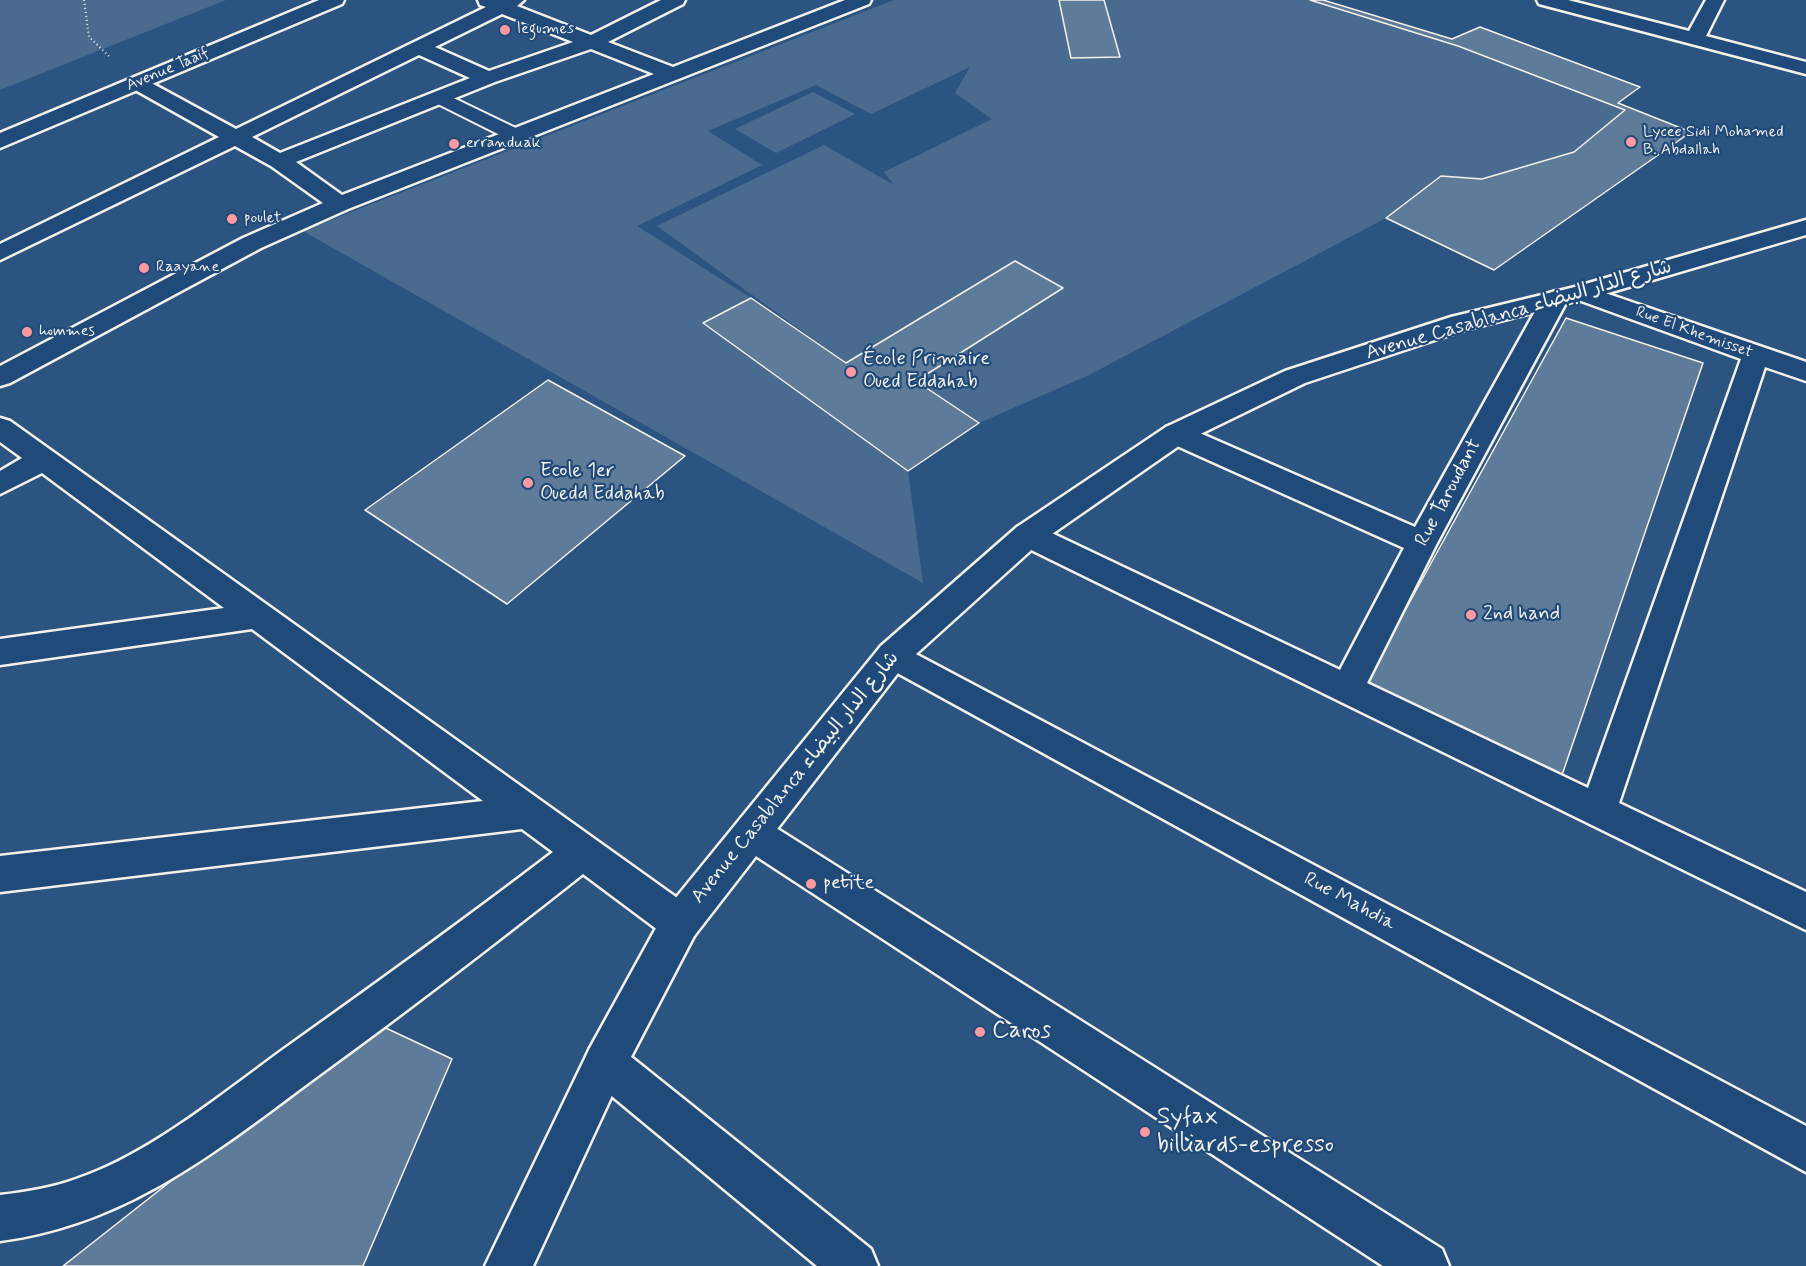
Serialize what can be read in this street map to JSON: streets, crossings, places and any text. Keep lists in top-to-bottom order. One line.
{"streets":{"street":["Avenue Taaif","Avenue Casablanca شارع الدار البيضاء","Rue El Khemisset","Rue Taroudant","Rue Mahdia"]},"crossings":[["Avenue Casablanca شارع الدار البيضاء","Rue El Khemisset"],["Avenue Casablanca شارع الدار البيضاء","Rue Taroudant"],["Avenue Casablanca شارع الدار البيضاء","Rue Mahdia"],["Rue El Khemisset","Rue Taroudant"]],"places":["legumes","Lycee Sidi Mohamed B. Abdallah","erranduak","poulet","Raayane","hommes","École Primaire Oued Eddahab","Ecole 1er Ouedd Eddahab","2nd hand","petite","Caros","Syfax billiards-espresso"]}
